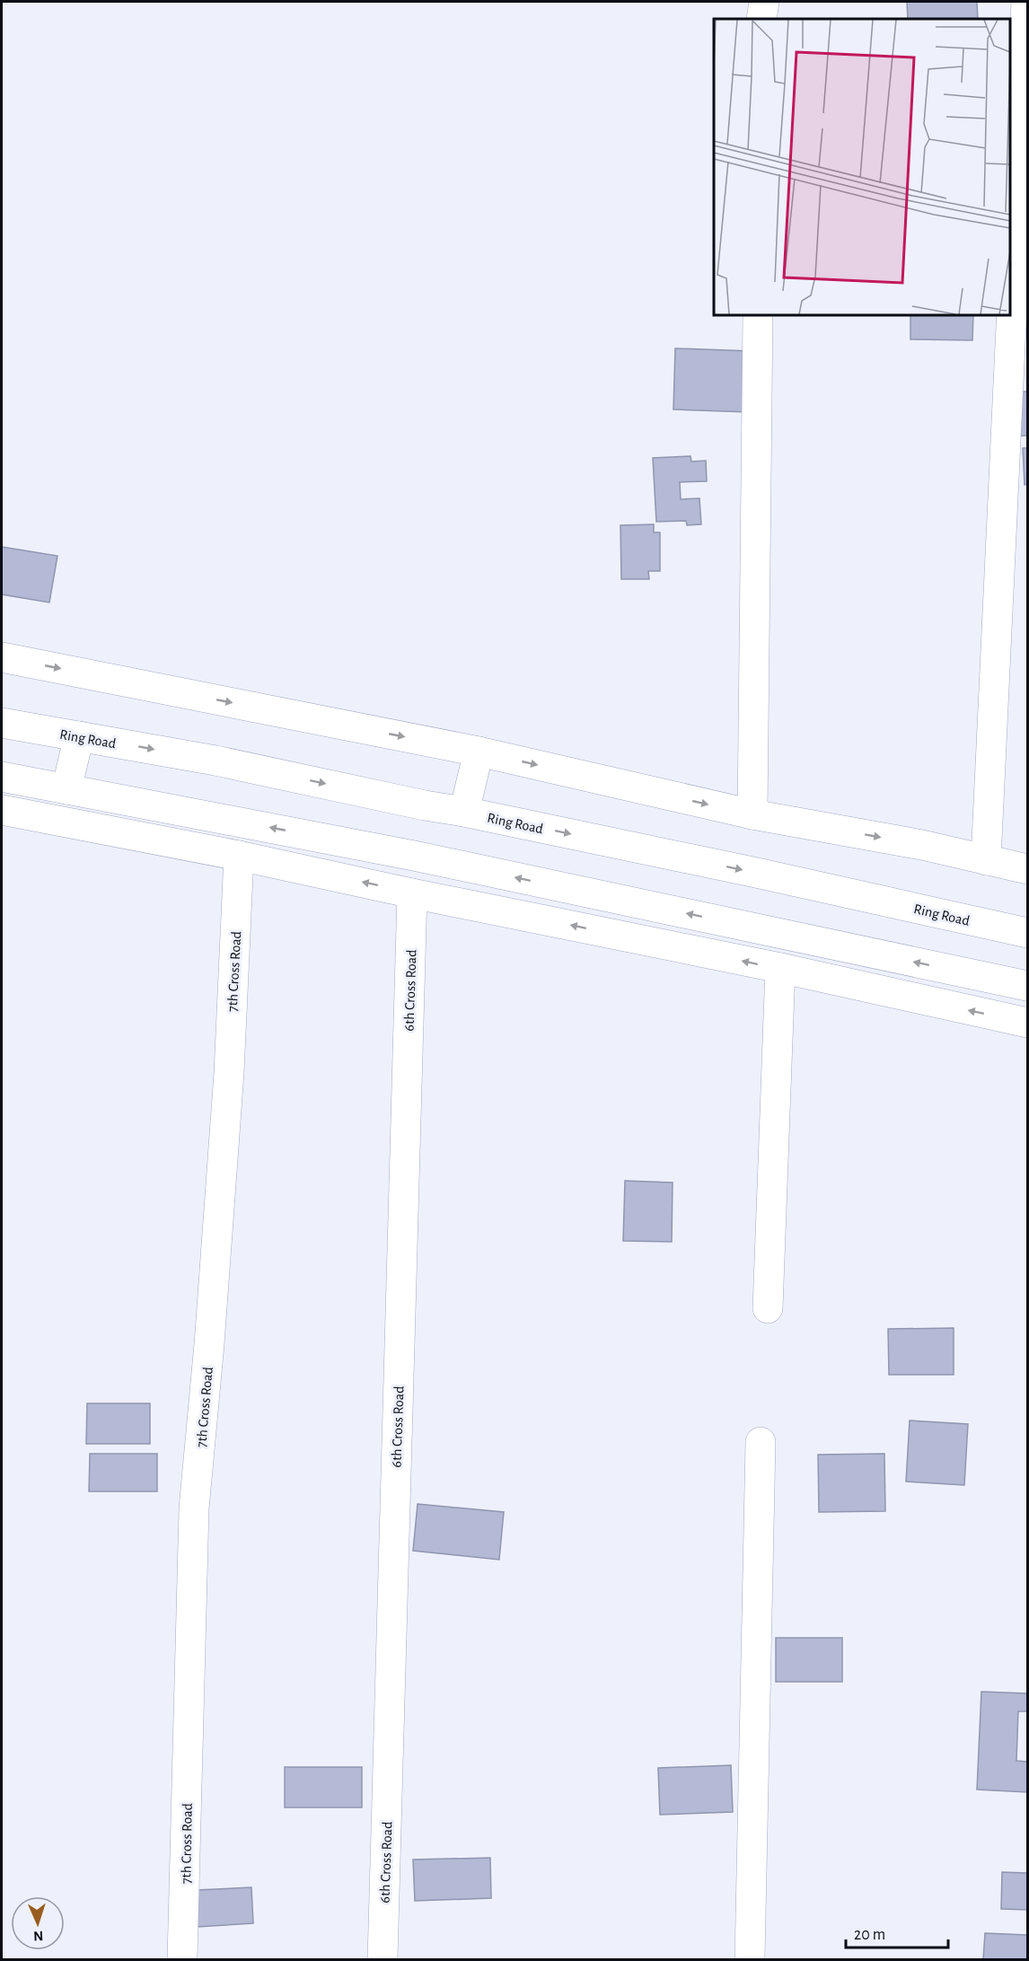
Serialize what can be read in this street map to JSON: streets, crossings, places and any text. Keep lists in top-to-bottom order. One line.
{"streets":{"main road":["Ring Road","7th Cross Road","6th Cross Road"]},"scale_bar":"20 m","north":"bottom"}
